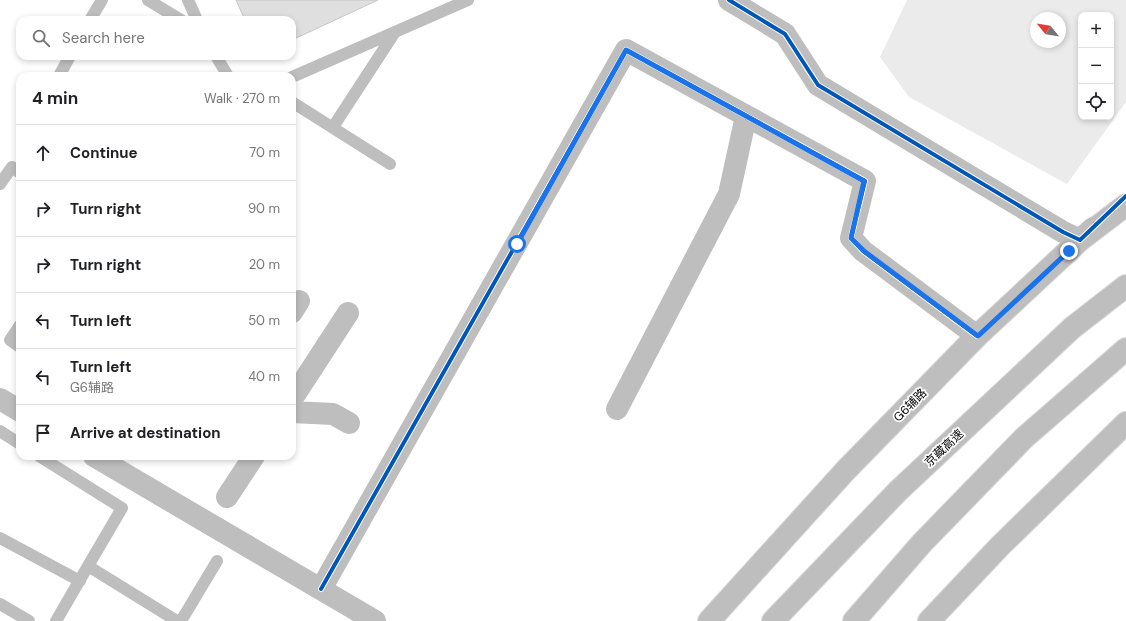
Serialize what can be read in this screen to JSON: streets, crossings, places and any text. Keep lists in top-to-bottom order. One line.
{"streets":{"main road":["G6辅路","京藏高速"]},"north":"top left","page":{"map_buttons":["+","−"],"search":"Search here","heading":["4 min","Walk · 270 m"],"list":[["Continue","70 m"],["Turn right","90 m"],["Turn right","20 m"],["Turn left","50 m"],["Turn left","G6辅路","40 m"],"Arrive at destination"]}}
